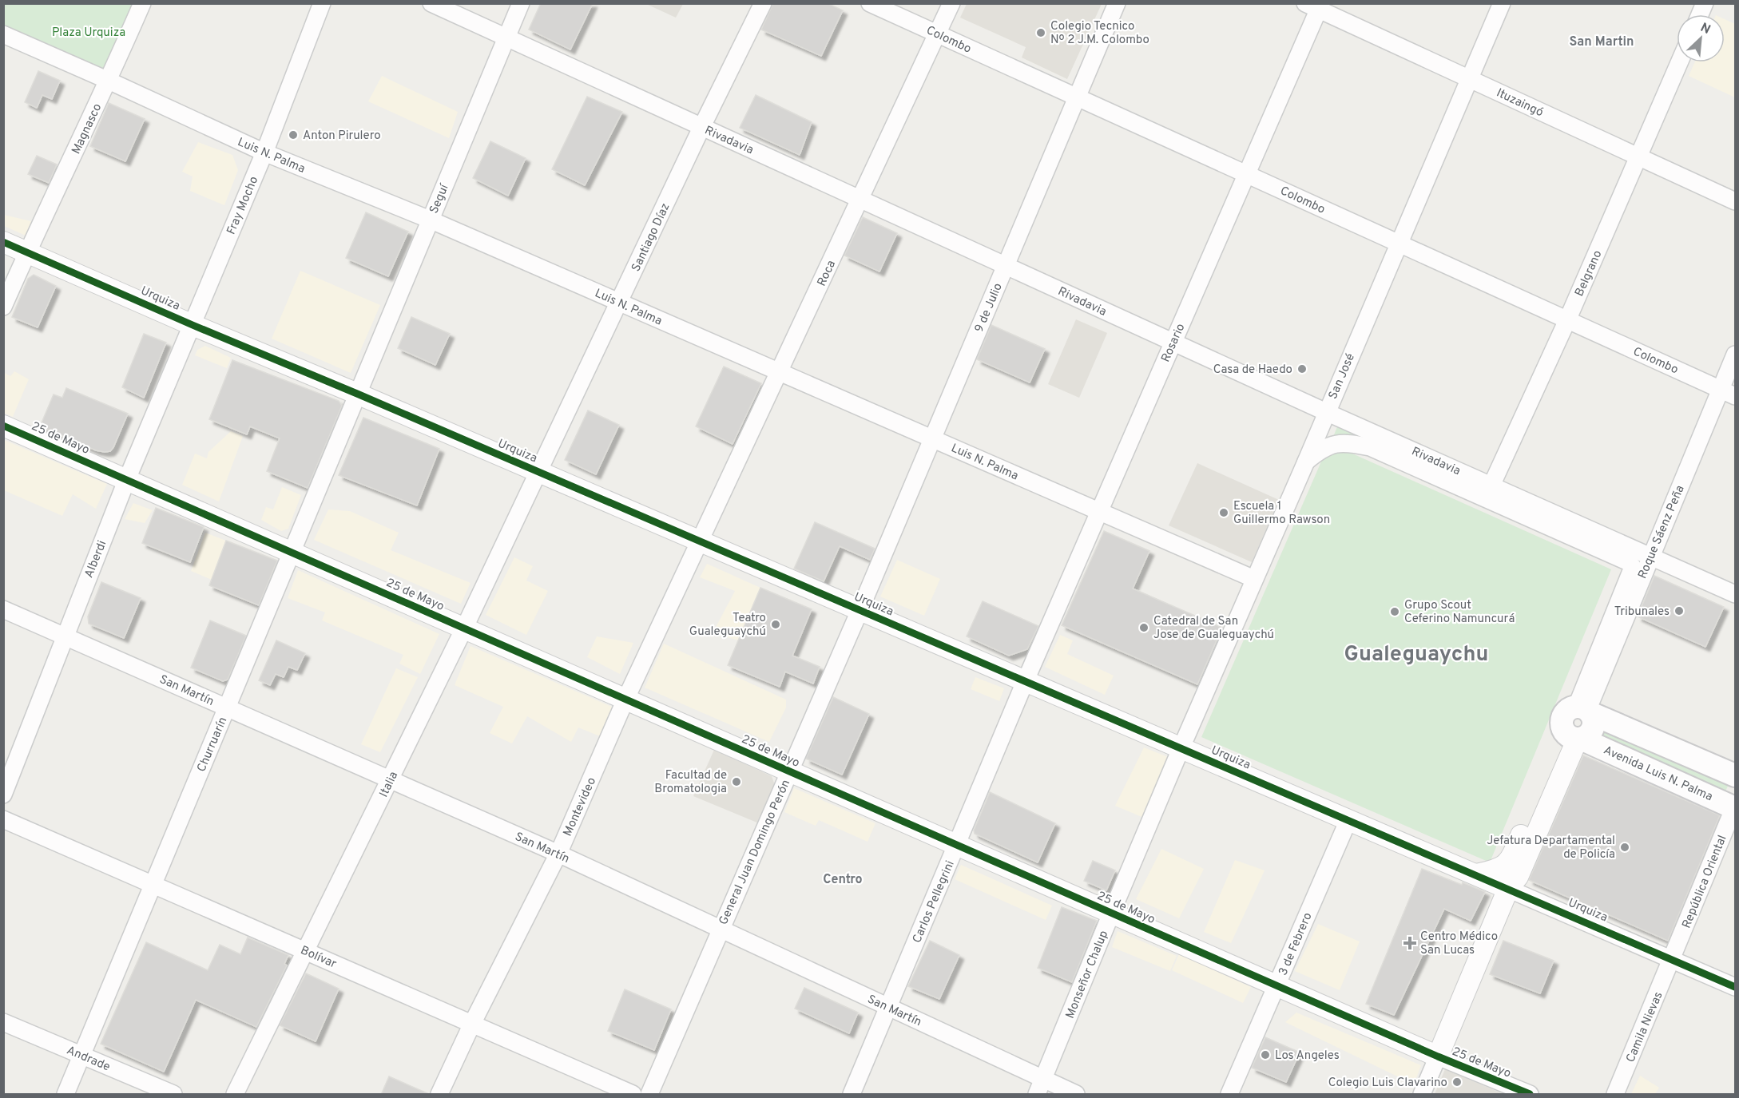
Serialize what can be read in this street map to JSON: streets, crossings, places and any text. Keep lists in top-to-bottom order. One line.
{"streets":{"main road":["Avenida Luis N. Palma"],"street":["Colombo","Ituzaingó","Magnasco","Rivadavia","Luis N. Palma","Seguí","Fray Mocho","Santiago Díaz","Roca","Belgrano","Urquiza","9 de Julio","Rosario","San José","25 de Mayo","Roque Sáenz Peña","Alberdi","San Martín","Churruarín","Italia","Montevideo","General Juan Domingo Perón","República Oriental","Carlos Pellegrini","3 de Febrero","Bolívar","Monseñor Chalup","Camila Nievas","Andrade"]},"crossings":[["Colombo","Roca"],["Colombo","Belgrano"],["Colombo","9 de Julio"],["Colombo","Rosario"],["Colombo","San José"],["Colombo","Roque Sáenz Peña"],["Ituzaingó","Belgrano"],["Ituzaingó","Rosario"],["Ituzaingó","San José"],["Magnasco","Luis N. Palma"],["Magnasco","Urquiza"],["Rivadavia","Seguí"],["Rivadavia","Santiago Díaz"],["Rivadavia","Roca"],["Rivadavia","Belgrano"],["Rivadavia","9 de Julio"],["Rivadavia","Rosario"],["Rivadavia","San José"],["Rivadavia","Roque Sáenz Peña"],["Luis N. Palma","Seguí"],["Luis N. Palma","Fray Mocho"],["Luis N. Palma","Santiago Díaz"],["Luis N. Palma","Roca"],["Luis N. Palma","9 de Julio"],["Luis N. Palma","Rosario"],["Luis N. Palma","San José"],["Seguí","Urquiza"],["Seguí","Churruarín"],["Fray Mocho","Urquiza"],["Fray Mocho","Alberdi"],["Santiago Díaz","Urquiza"],["Santiago Díaz","Italia"],["Roca","Urquiza"],["Roca","Montevideo"],["Urquiza","9 de Julio"],["Urquiza","Rosario"],["Urquiza","San José"],["Urquiza","Alberdi"],["Urquiza","Churruarín"],["Urquiza","Italia"],["Urquiza","Montevideo"],["Urquiza","General Juan Domingo Perón"],["Urquiza","República Oriental"],["Urquiza","Carlos Pellegrini"],["Urquiza","3 de Febrero"],["Urquiza","Monseñor Chalup"],["Urquiza","Camila Nievas"],["9 de Julio","General Juan Domingo Perón"],["Rosario","Carlos Pellegrini"],["San José","Monseñor Chalup"],["25 de Mayo","Alberdi"],["25 de Mayo","Churruarín"],["25 de Mayo","Italia"],["25 de Mayo","Montevideo"],["25 de Mayo","General Juan Domingo Perón"],["25 de Mayo","Carlos Pellegrini"],["25 de Mayo","3 de Febrero"],["25 de Mayo","Monseñor Chalup"],["Alberdi","San Martín"],["San Martín","Churruarín"],["San Martín","Italia"],["San Martín","Montevideo"],["San Martín","General Juan Domingo Perón"],["San Martín","Carlos Pellegrini"],["San Martín","Monseñor Chalup"],["Churruarín","Bolívar"],["Churruarín","Andrade"],["Avenida Luis N. Palma","República Oriental"],["Italia","Bolívar"],["Montevideo","Bolívar"],["República Oriental","Camila Nievas"]],"districts":["San Martin","Gualeguaychu","Centro"],"parks":["Plaza Urquiza"],"places":{"other":["Colegio Tecnico Nº 2 J.M. Colombo","Anton Pirulero","Casa de Haedo","Escuela 1 Guillermo Rawson","Tribunales","Grupo Scout Ceferino Namuncurá","Teatro Gualeguaychú","Catedral de San Jose de Gualeguaychú","Facultad de Bromatologia","Jefatura Departamental de Policía","Los Angeles","Colegio Luis Clavarino"],"health":["Centro Médico San Lucas"]},"north":"top right"}
